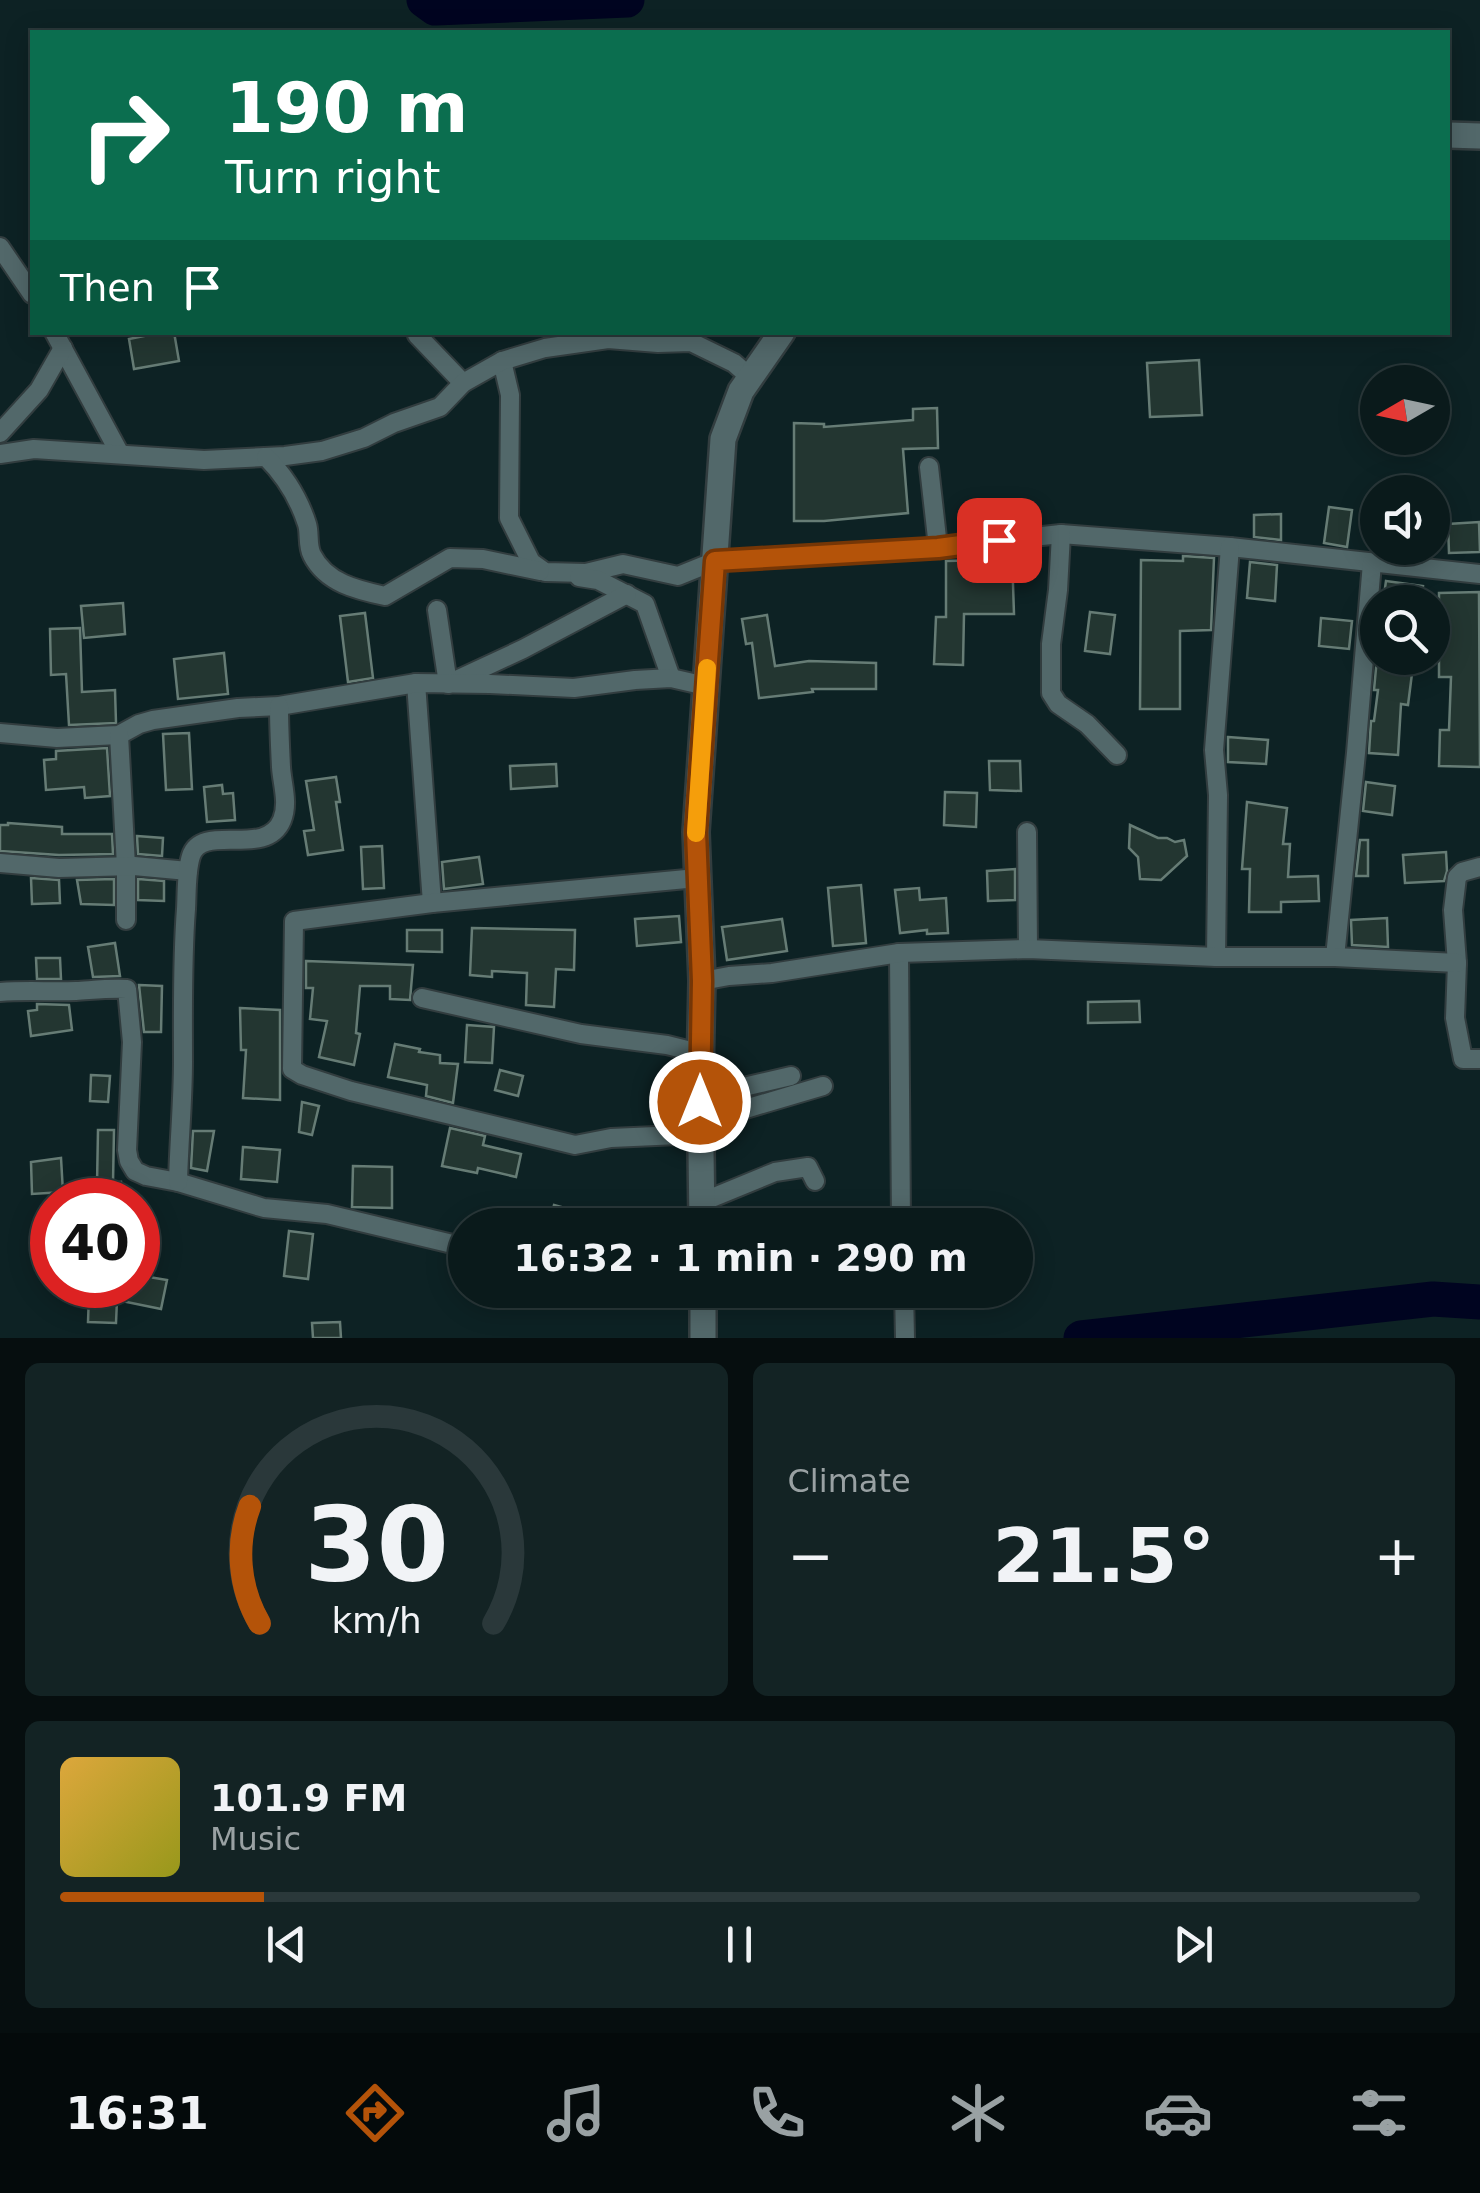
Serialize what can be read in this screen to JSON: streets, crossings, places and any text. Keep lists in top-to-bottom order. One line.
{"north":"left","page":{"turn":["190 m","Turn right"],"then":"Then","limit":"40","trip":"16:32 · 1 min · 290 m","tile":"Climate","heat":["−","21.5°","+"],"song":["101.9 FM","Music"],"tabs":"16:31","gauge":["30","km/h"]}}
